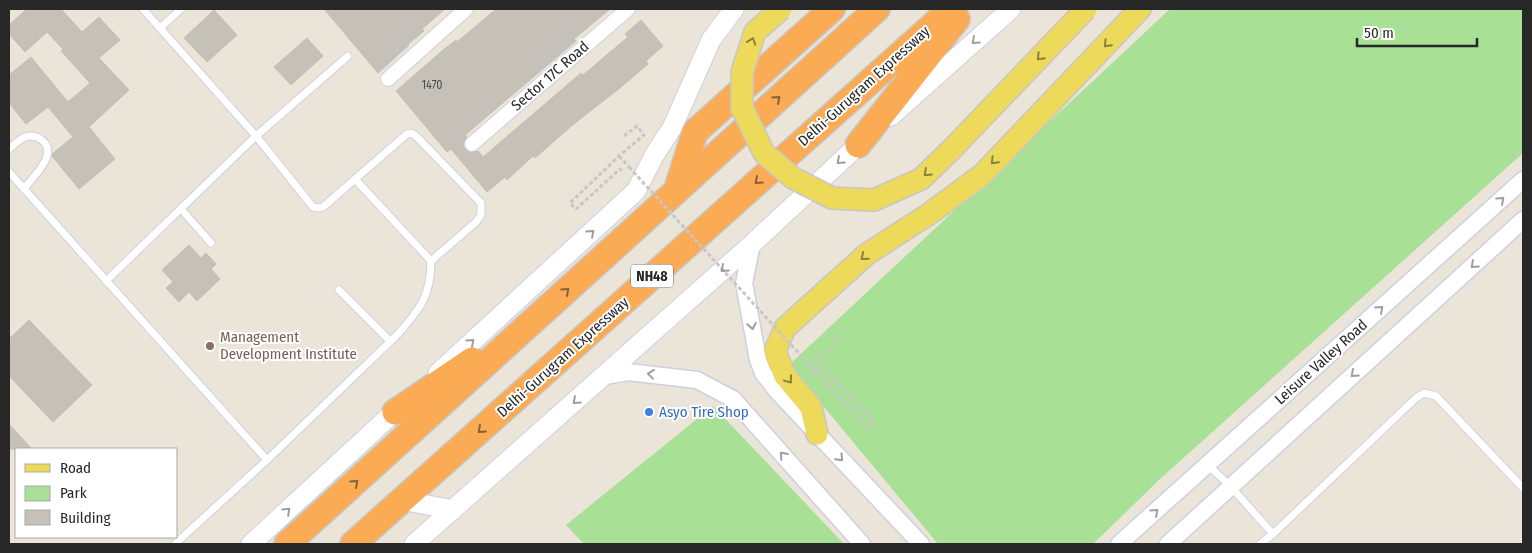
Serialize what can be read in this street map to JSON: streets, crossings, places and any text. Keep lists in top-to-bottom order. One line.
{"streets":{"highway":["Delhi-Gurugram Expressway","NH48"],"street":["Sector 17C Road","Leisure Valley Road"]},"places":["Management Development Institute","Asyo Tire Shop"],"house_numbers":["1470"],"legend":["Road","Park","Building"],"scale_bar":"50 m"}
